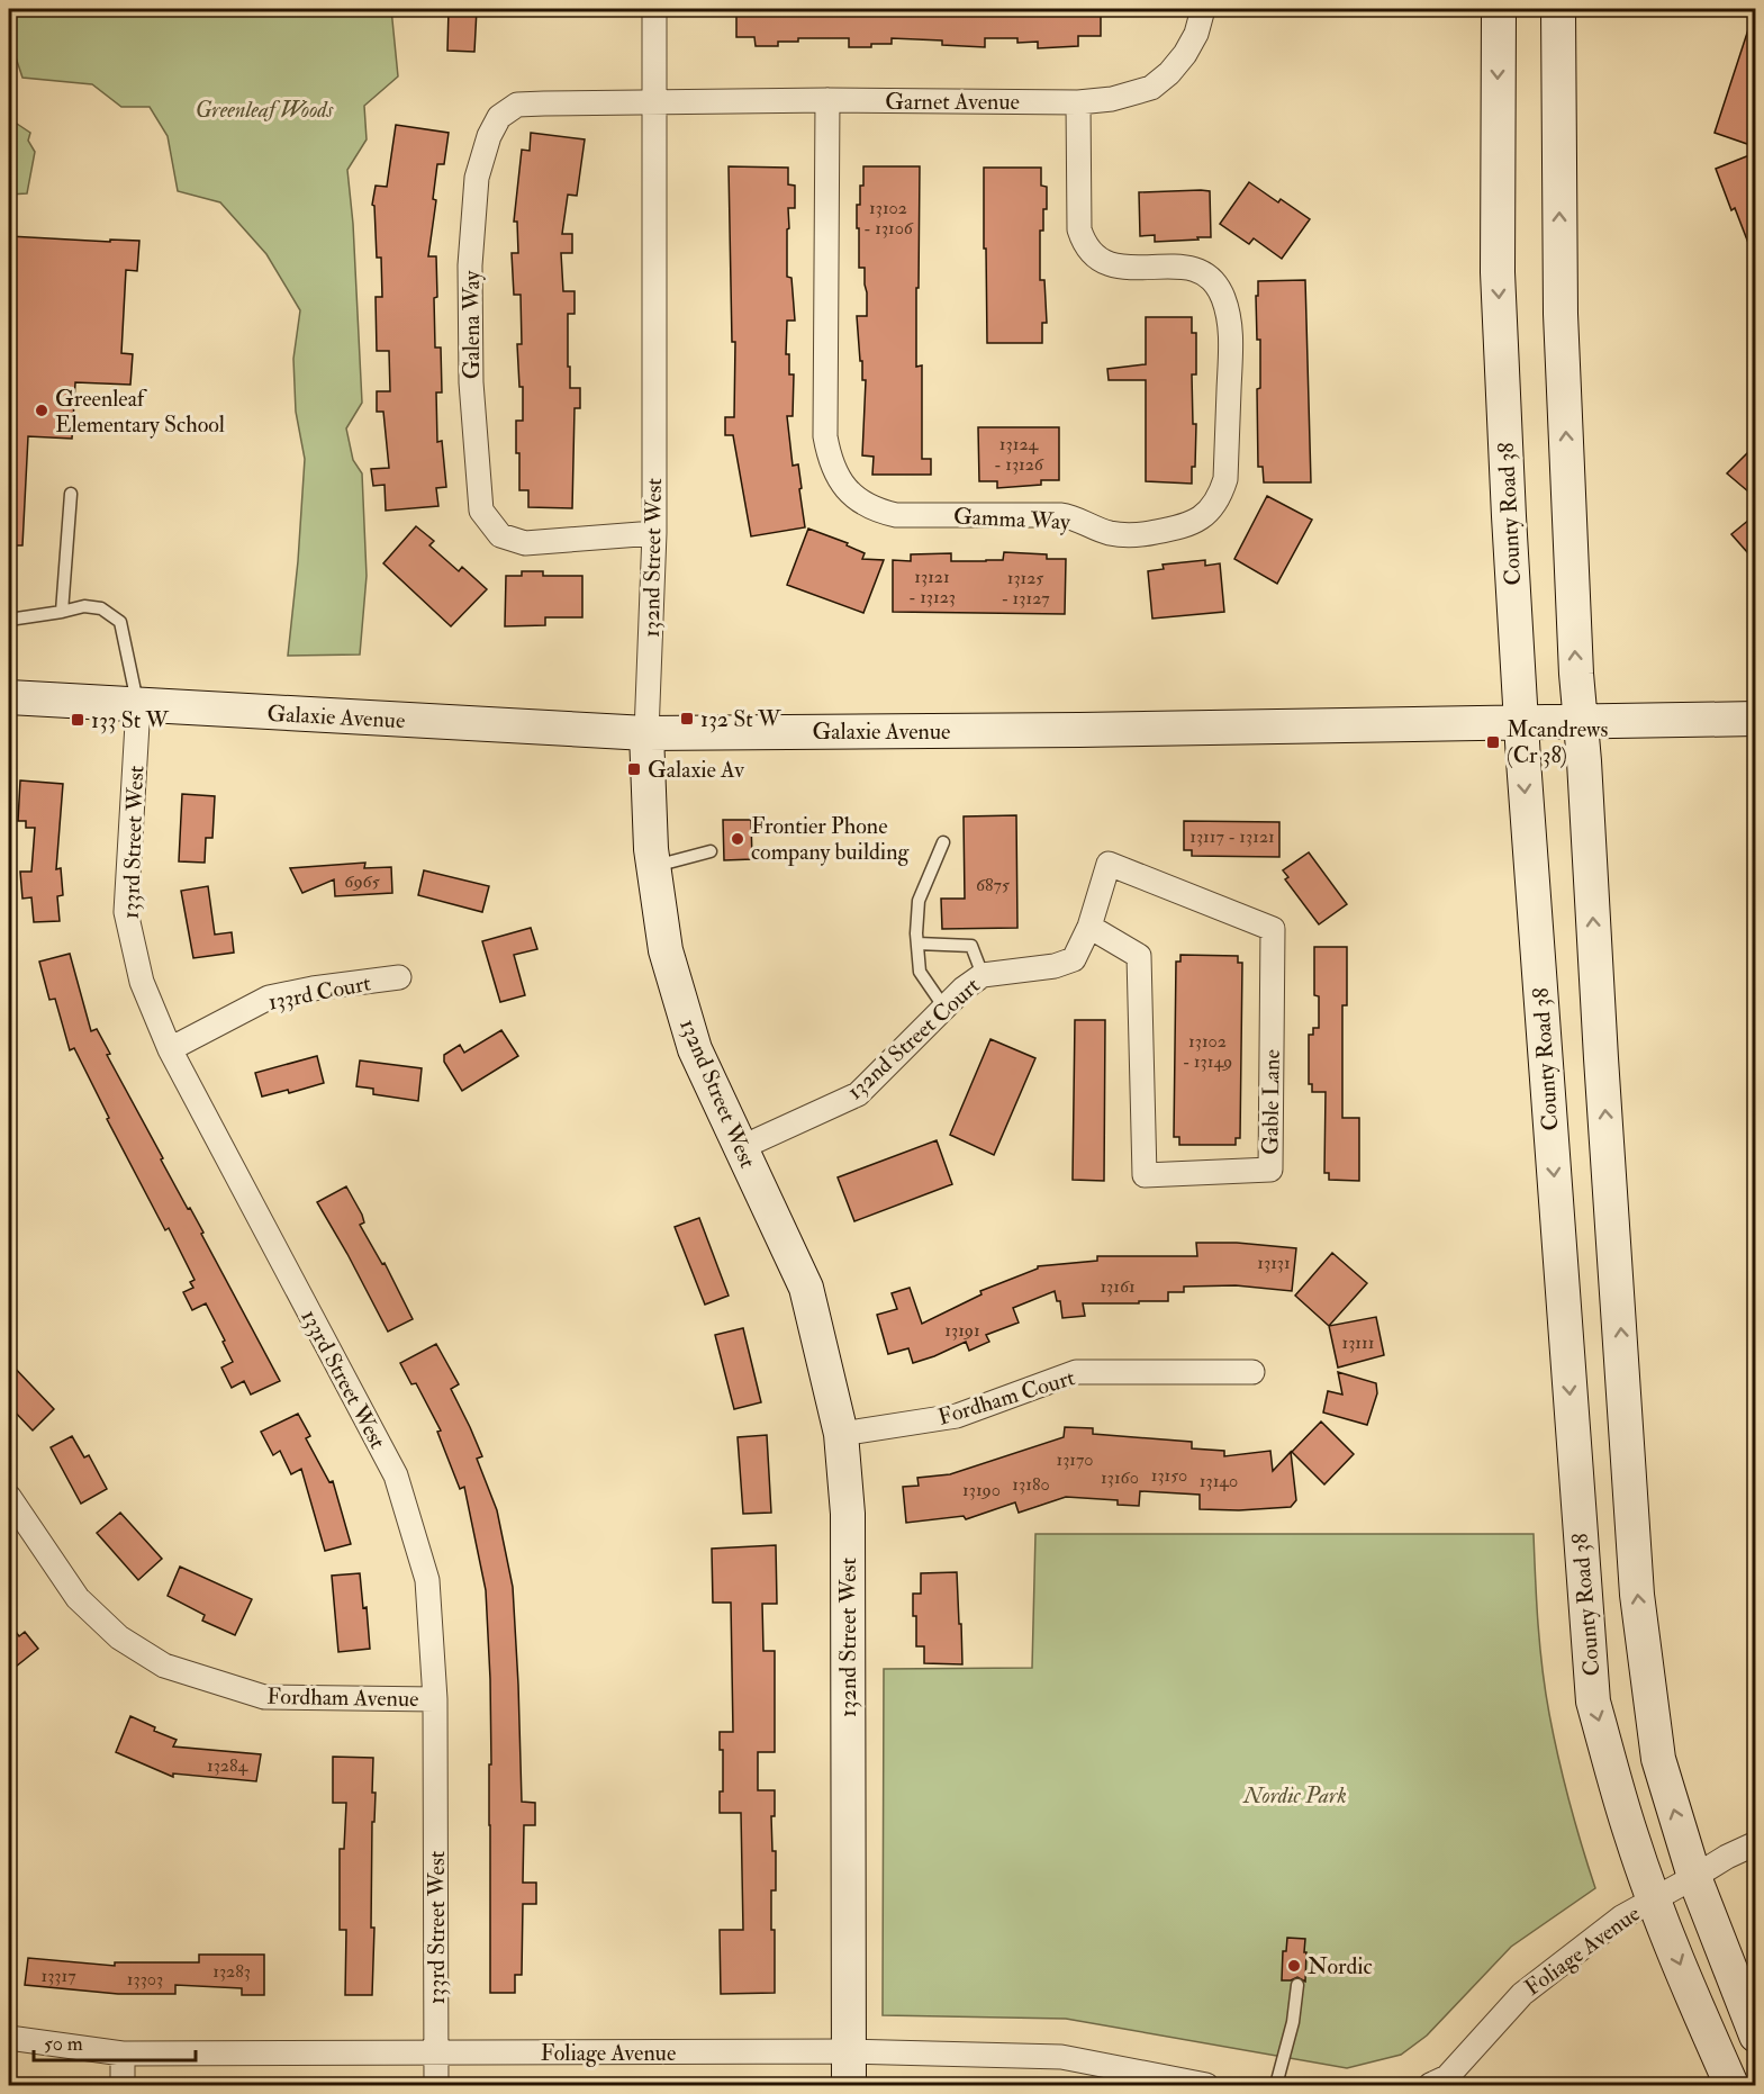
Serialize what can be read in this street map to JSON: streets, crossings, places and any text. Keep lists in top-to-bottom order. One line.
{"streets":{"main road":["County Road 38","132nd Street West","Galaxie Avenue"],"street":["Garnet Avenue","Galena Way","Gamma Way","133rd Street West","133rd Court","132nd Street Court","Gable Lane","Fordham Court","Fordham Avenue","Foliage Avenue"]},"crossings":[["Garnet Avenue","Galena Way"],["Garnet Avenue","Gamma Way"],["Garnet Avenue","132nd Street West"],["Galena Way","132nd Street West"],["County Road 38","Galaxie Avenue"],["County Road 38","Foliage Avenue"],["132nd Street West","Galaxie Avenue"],["132nd Street West","132nd Street Court"],["132nd Street West","Fordham Court"],["132nd Street West","Foliage Avenue"],["Galaxie Avenue","133rd Street West"],["133rd Street West","133rd Court"],["133rd Street West","Fordham Avenue"],["133rd Street West","Foliage Avenue"],["132nd Street Court","Gable Lane"]],"parks":["Greenleaf Woods","Nordic Park"],"places":{"other":["Greenleaf Elementary School","Frontier Phone company building","Nordic"],"transit":["132 St W","133 St W","Mcandrews (Cr 38)","Galaxie Av"]},"house_numbers":["13102 - 13106","13124 - 13126","13121 - 13123","13125 - 13127","13117 - 13121","6965","6875","13102 - 13149","13131","13161","13191","13111","13170","13150","13160","13140","13180","13190","13284","13283","13317","13303"],"scale_bar":"50 m"}
